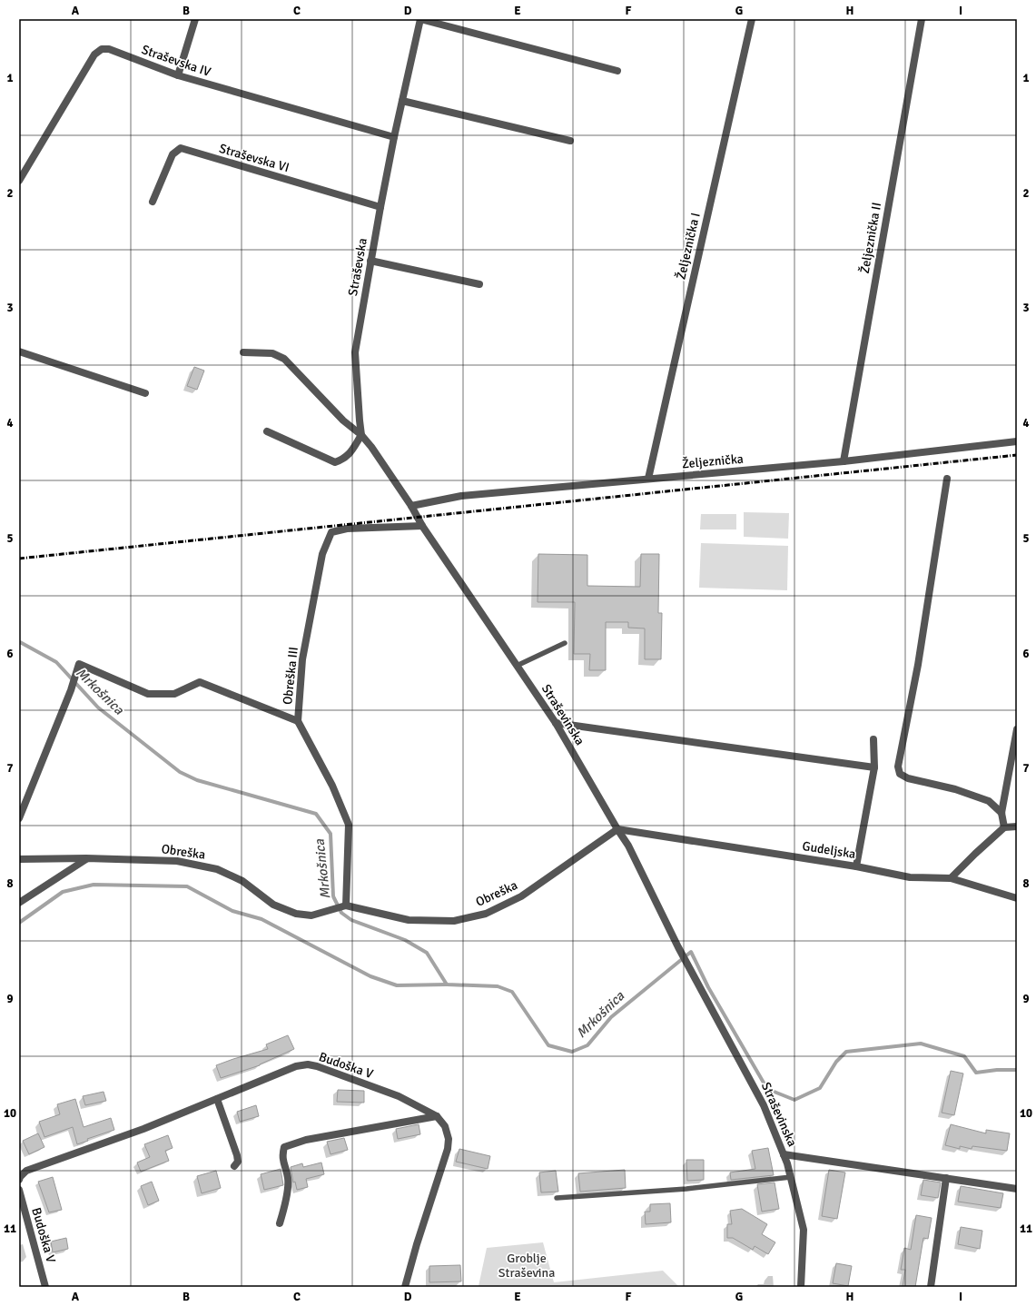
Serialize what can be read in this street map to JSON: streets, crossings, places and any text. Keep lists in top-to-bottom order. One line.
{"streets":{"street":["Straševska IV","Straševska VI","Željeznička II","Željeznička I","Straševska","Željeznička","Obreška III","Straševinska","Gudeljska","Obreška","Budoška V"]},"crossings":[["Straševska IV","Straševska"],["Straševska VI","Straševska"],["Željeznička II","Željeznička"],["Željeznička I","Željeznička"],["Željeznička","Straševinska"],["Obreška III","Straševinska"],["Obreška III","Obreška"],["Straševinska","Gudeljska"],["Straševinska","Obreška"],["Gudeljska","Obreška"]],"water":["Mrkošnica"],"parks":["Groblje Straševina"],"grid":{"columns":["A","B","C","D","E","F","G","H","I"],"rows":["1","2","3","4","5","6","7","8","9","10","11"]}}
